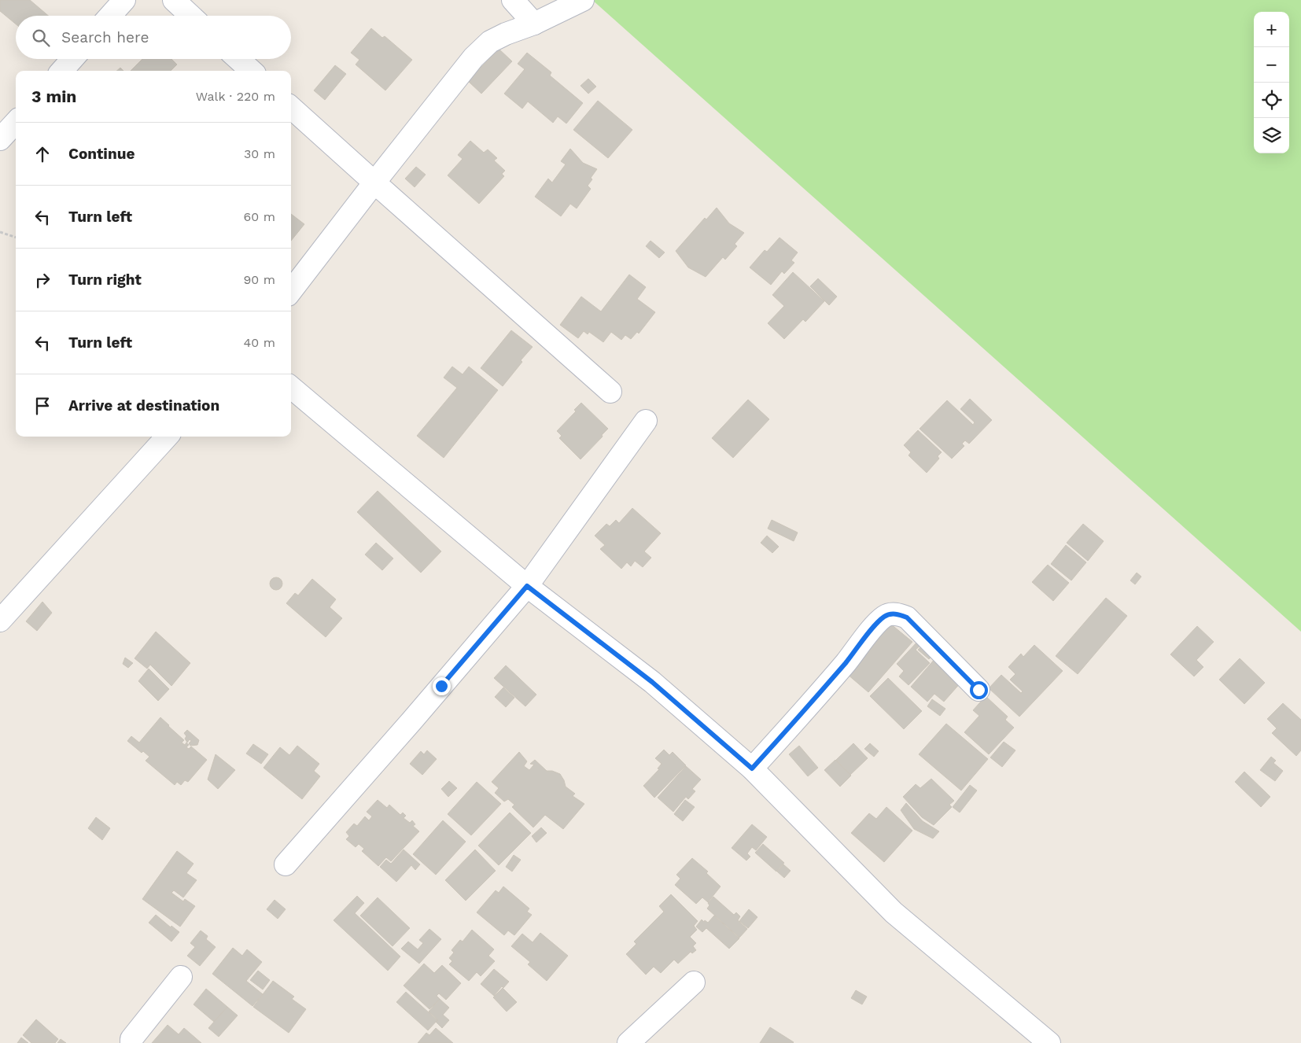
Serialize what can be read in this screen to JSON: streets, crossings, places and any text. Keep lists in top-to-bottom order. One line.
{"page":{"map_buttons":["+","−"],"search":"Search here","heading":["3 min","Walk · 220 m"],"list":[["Continue","30 m"],["Turn left","60 m"],["Turn right","90 m"],["Turn left","40 m"],"Arrive at destination"]}}
